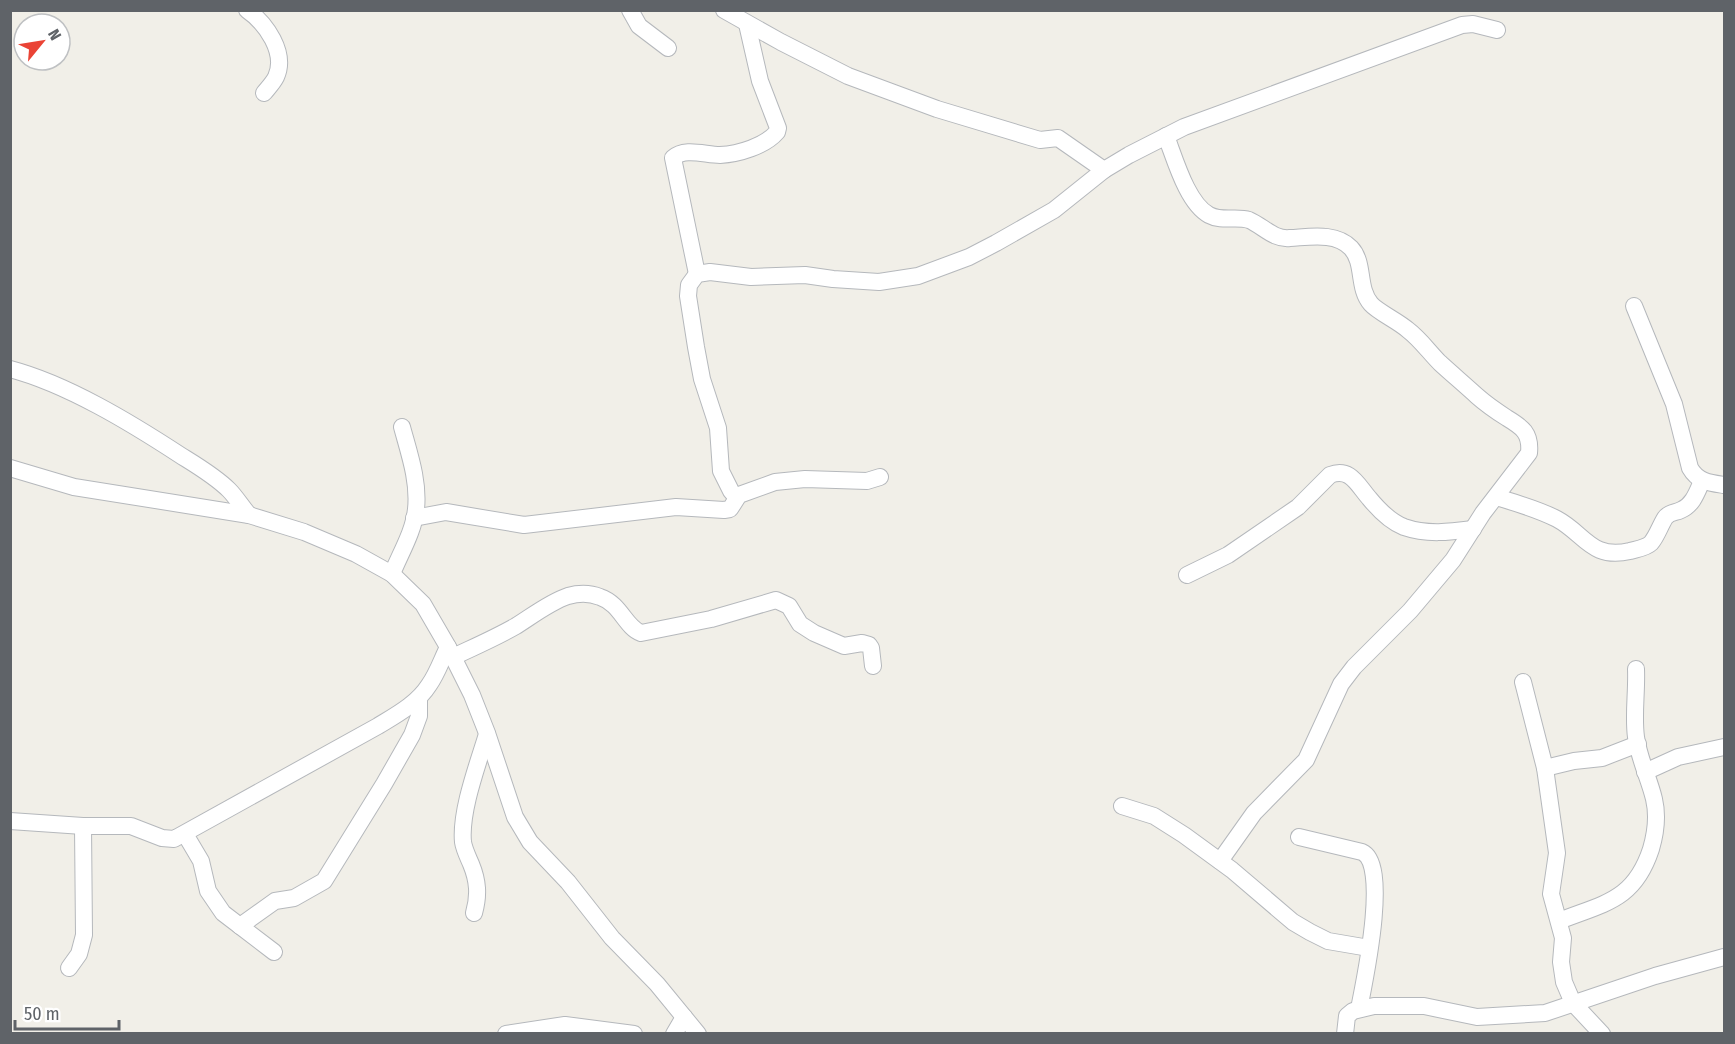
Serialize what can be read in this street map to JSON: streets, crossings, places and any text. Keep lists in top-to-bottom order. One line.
{"scale_bar":"50 m","north":"top right"}
